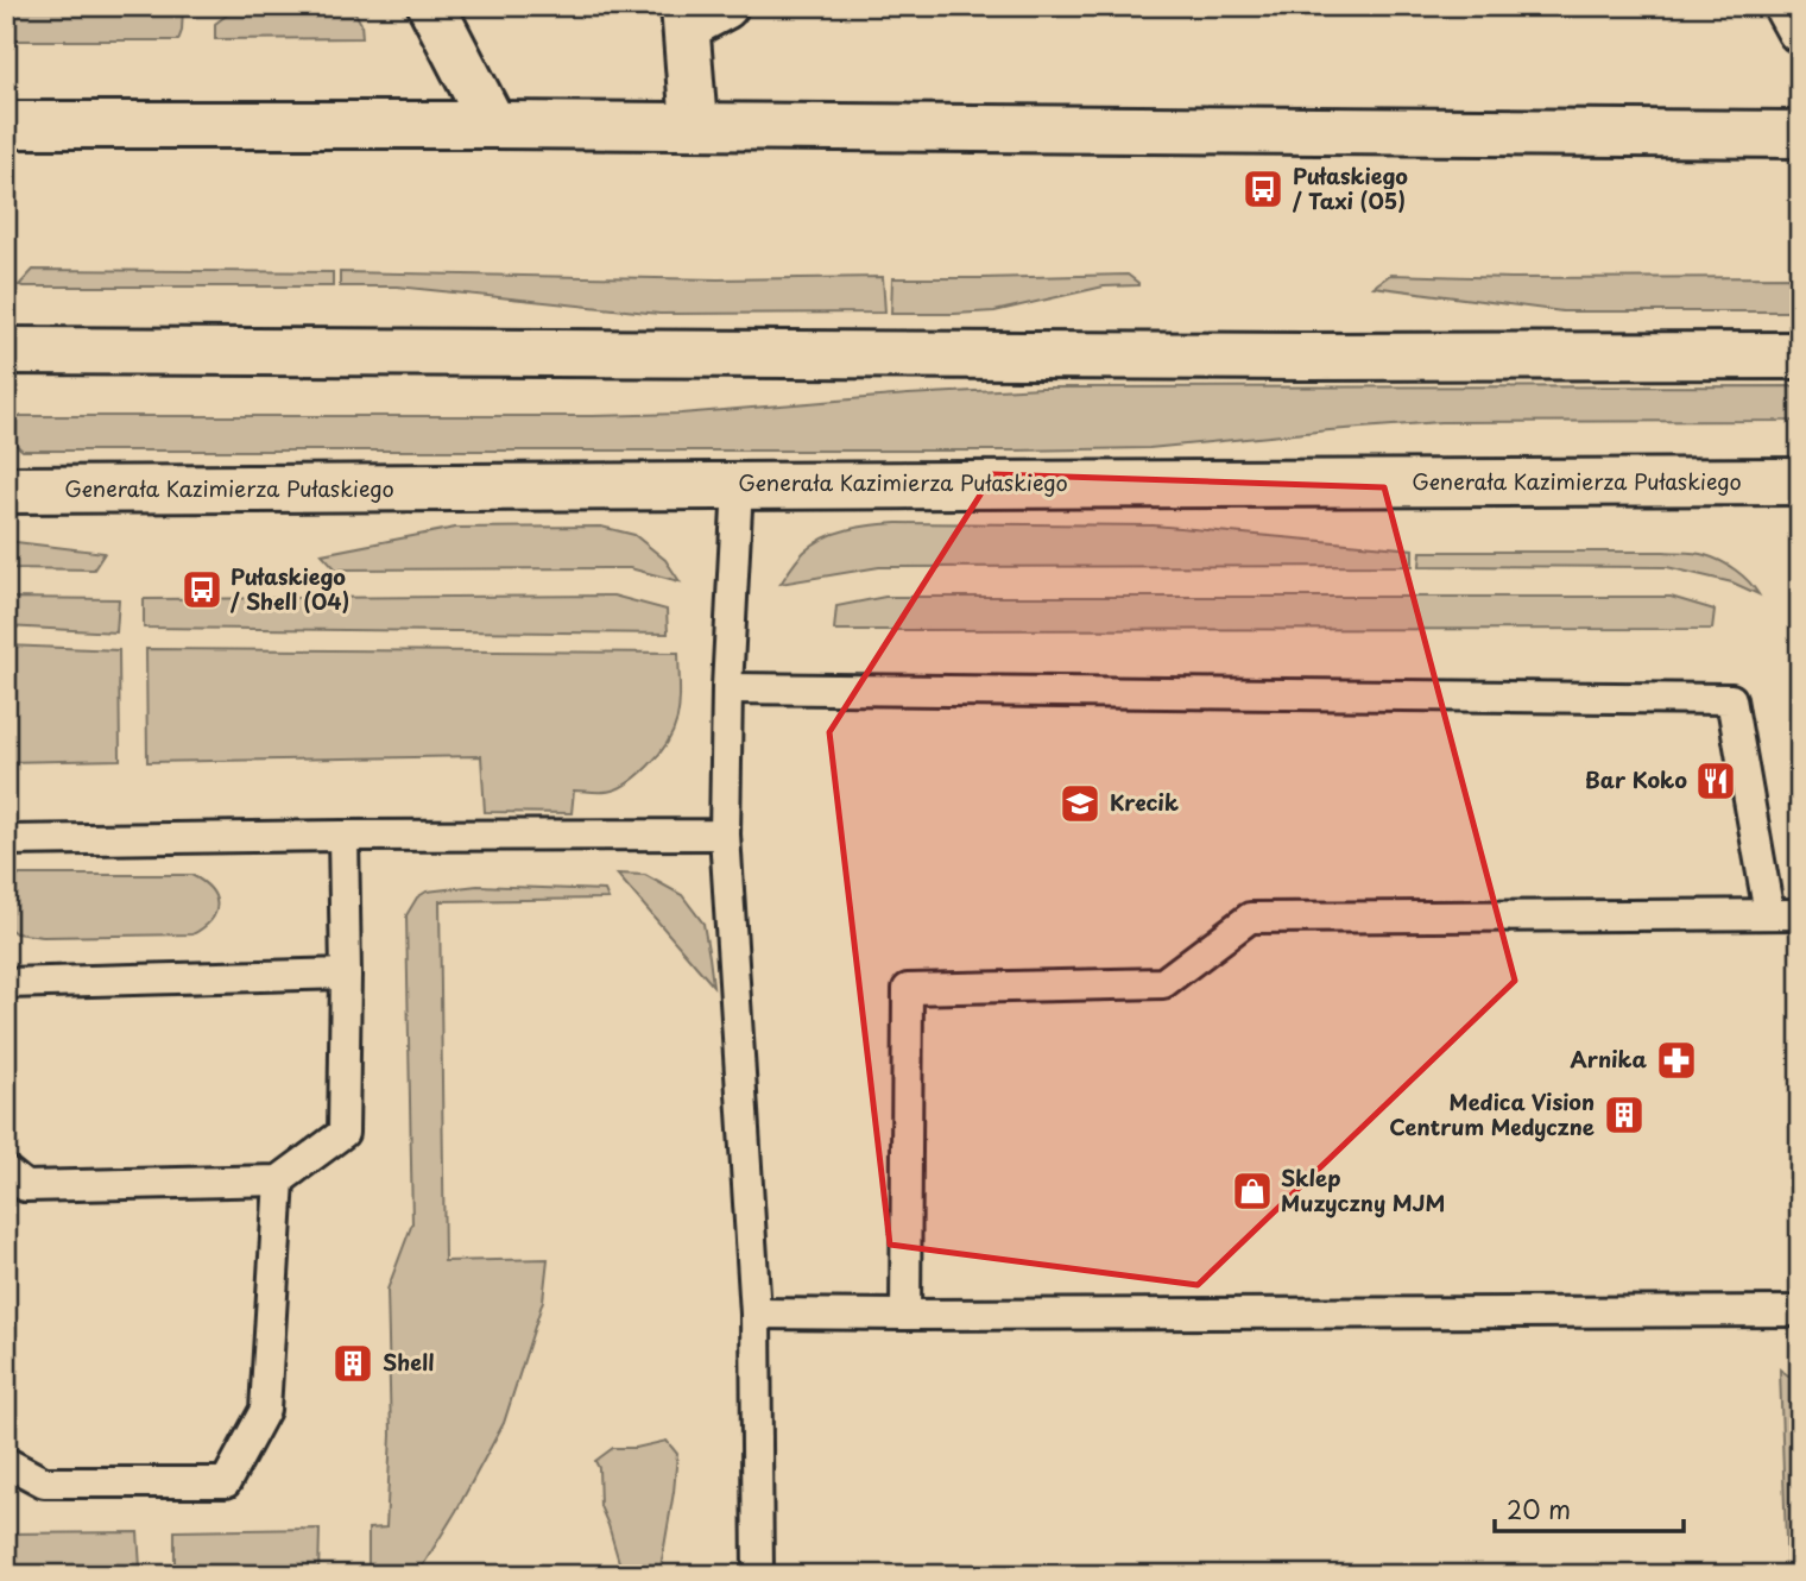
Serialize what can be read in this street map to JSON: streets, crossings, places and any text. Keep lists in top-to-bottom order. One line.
{"streets":{"main road":["Generała Kazimierza Pułaskiego"]},"places":{"bus stop":["Pułaskiego / Taxi (05)","Pułaskiego / Shell (04)"],"restaurant":["Bar Koko"],"school or university":["Krecik"],"pharmacy":["Arnika"],"building":["Medica Vision Centrum Medyczne","Shell"],"shop":["Sklep Muzyczny MJM"]},"scale_bar":"20 m"}
